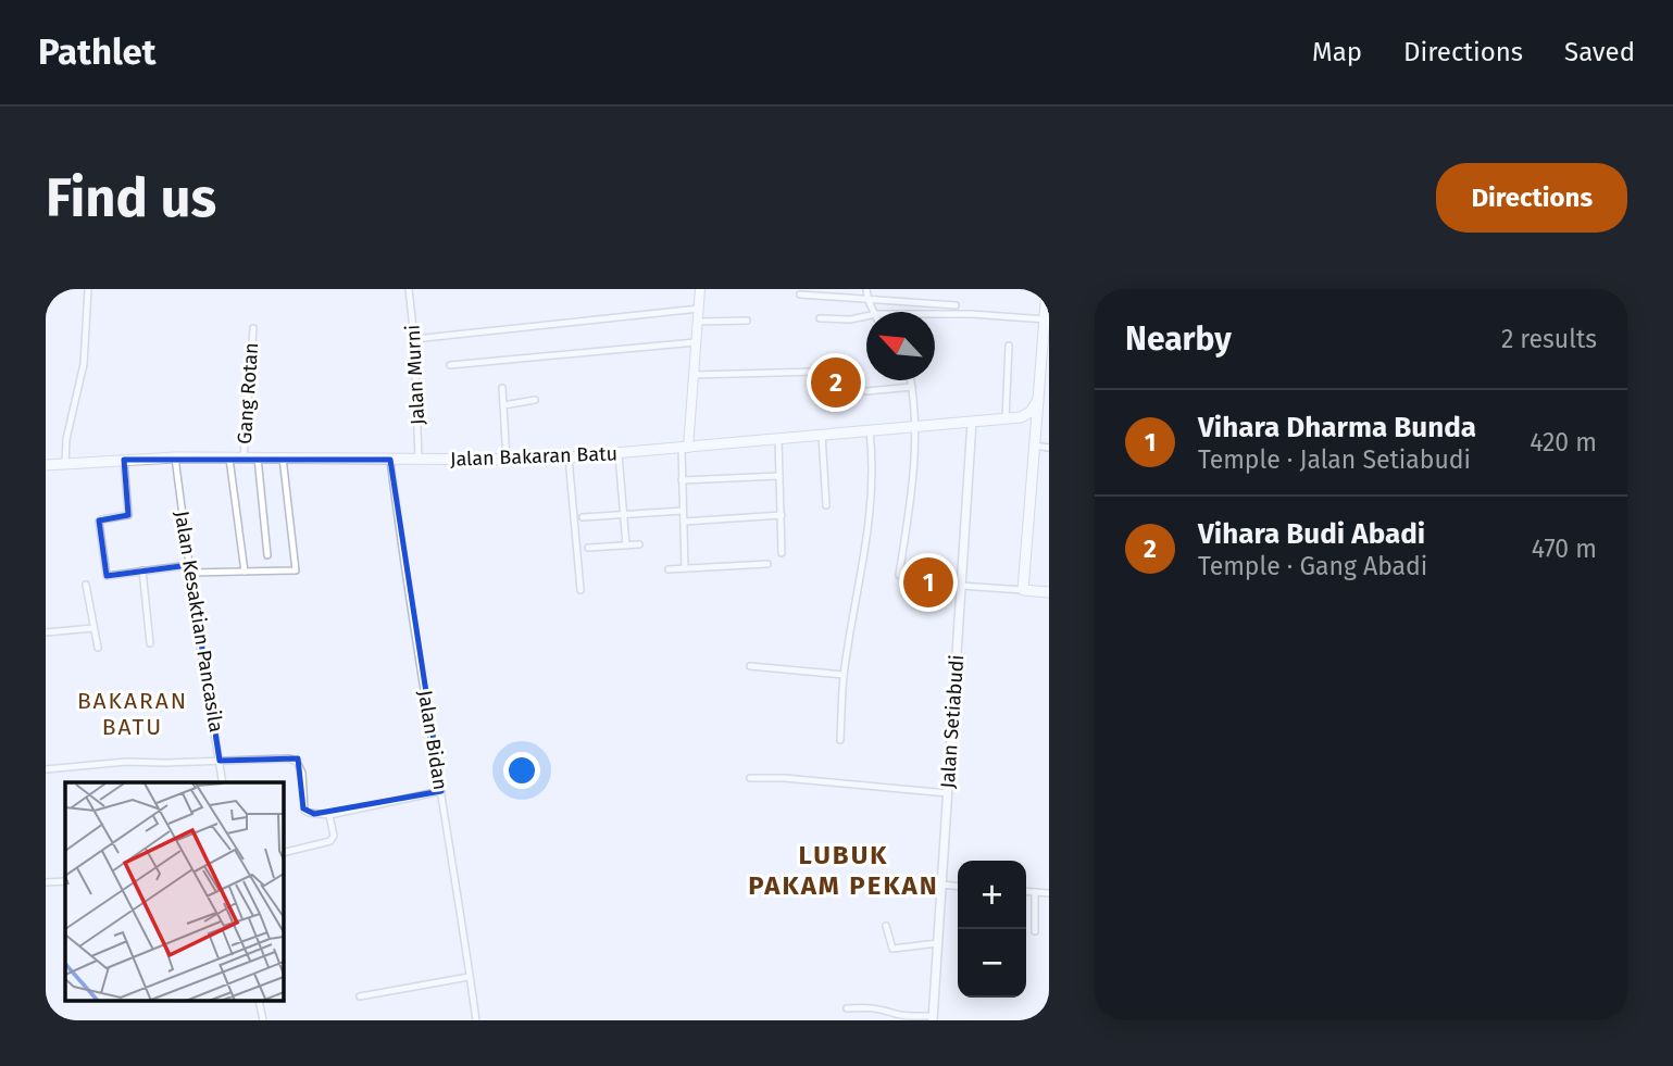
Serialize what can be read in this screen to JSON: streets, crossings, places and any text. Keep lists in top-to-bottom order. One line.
{"streets":{"main road":["Jalan Bakaran Batu"],"street":["Jalan Murni","Gang Rotan","Jalan Kesaktian Pancasila","Jalan Setiabudi","Jalan Bidan"]},"crossings":[["Jalan Murni","Jalan Bakaran Batu"],["Gang Rotan","Jalan Bakaran Batu"],["Jalan Bakaran Batu","Jalan Kesaktian Pancasila"],["Jalan Bakaran Batu","Jalan Setiabudi"],["Jalan Bakaran Batu","Jalan Bidan"]],"districts":["BAKARAN BATU","LUBUK PAKAM PEKAN"],"north":"top left","page":{"header":"Pathlet","nav":["Map","Directions","Saved"],"buttons":"Directions","title":"Find us","heading":["Nearby","2 results"],"pins":["2","1"],"list":[{"mark":"1","name":"Vihara Dharma Bunda","note":"Temple · Jalan Setiabudi","value":"420 m"},{"mark":"2","name":"Vihara Budi Abadi","note":"Temple · Gang Abadi","value":"470 m"}],"map_buttons":["+","−"]}}
